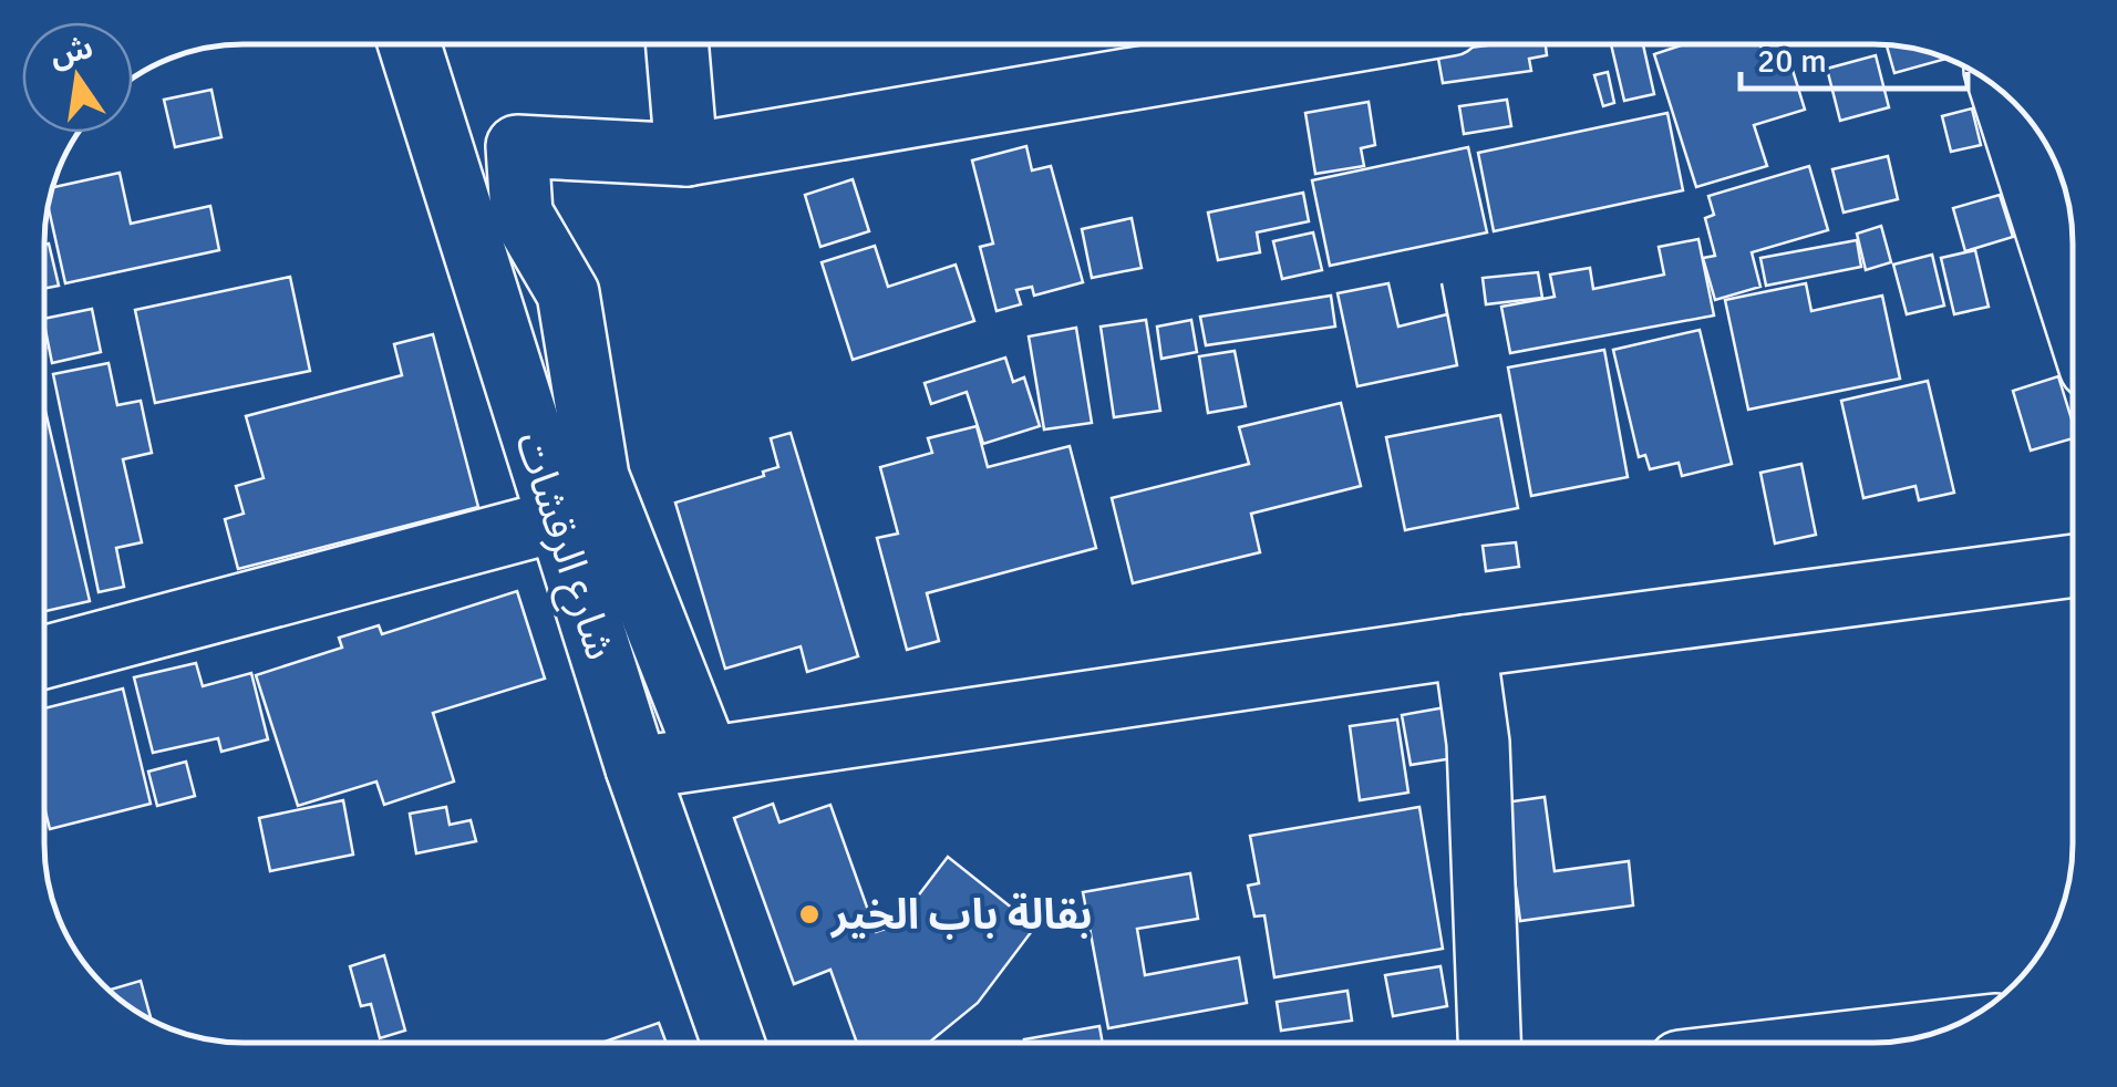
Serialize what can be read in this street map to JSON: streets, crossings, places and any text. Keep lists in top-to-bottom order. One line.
{"streets":{"street":["شارع الرقشات"]},"places":["بقالة باب الخير"],"scale_bar":"20 m","north":"top"}
